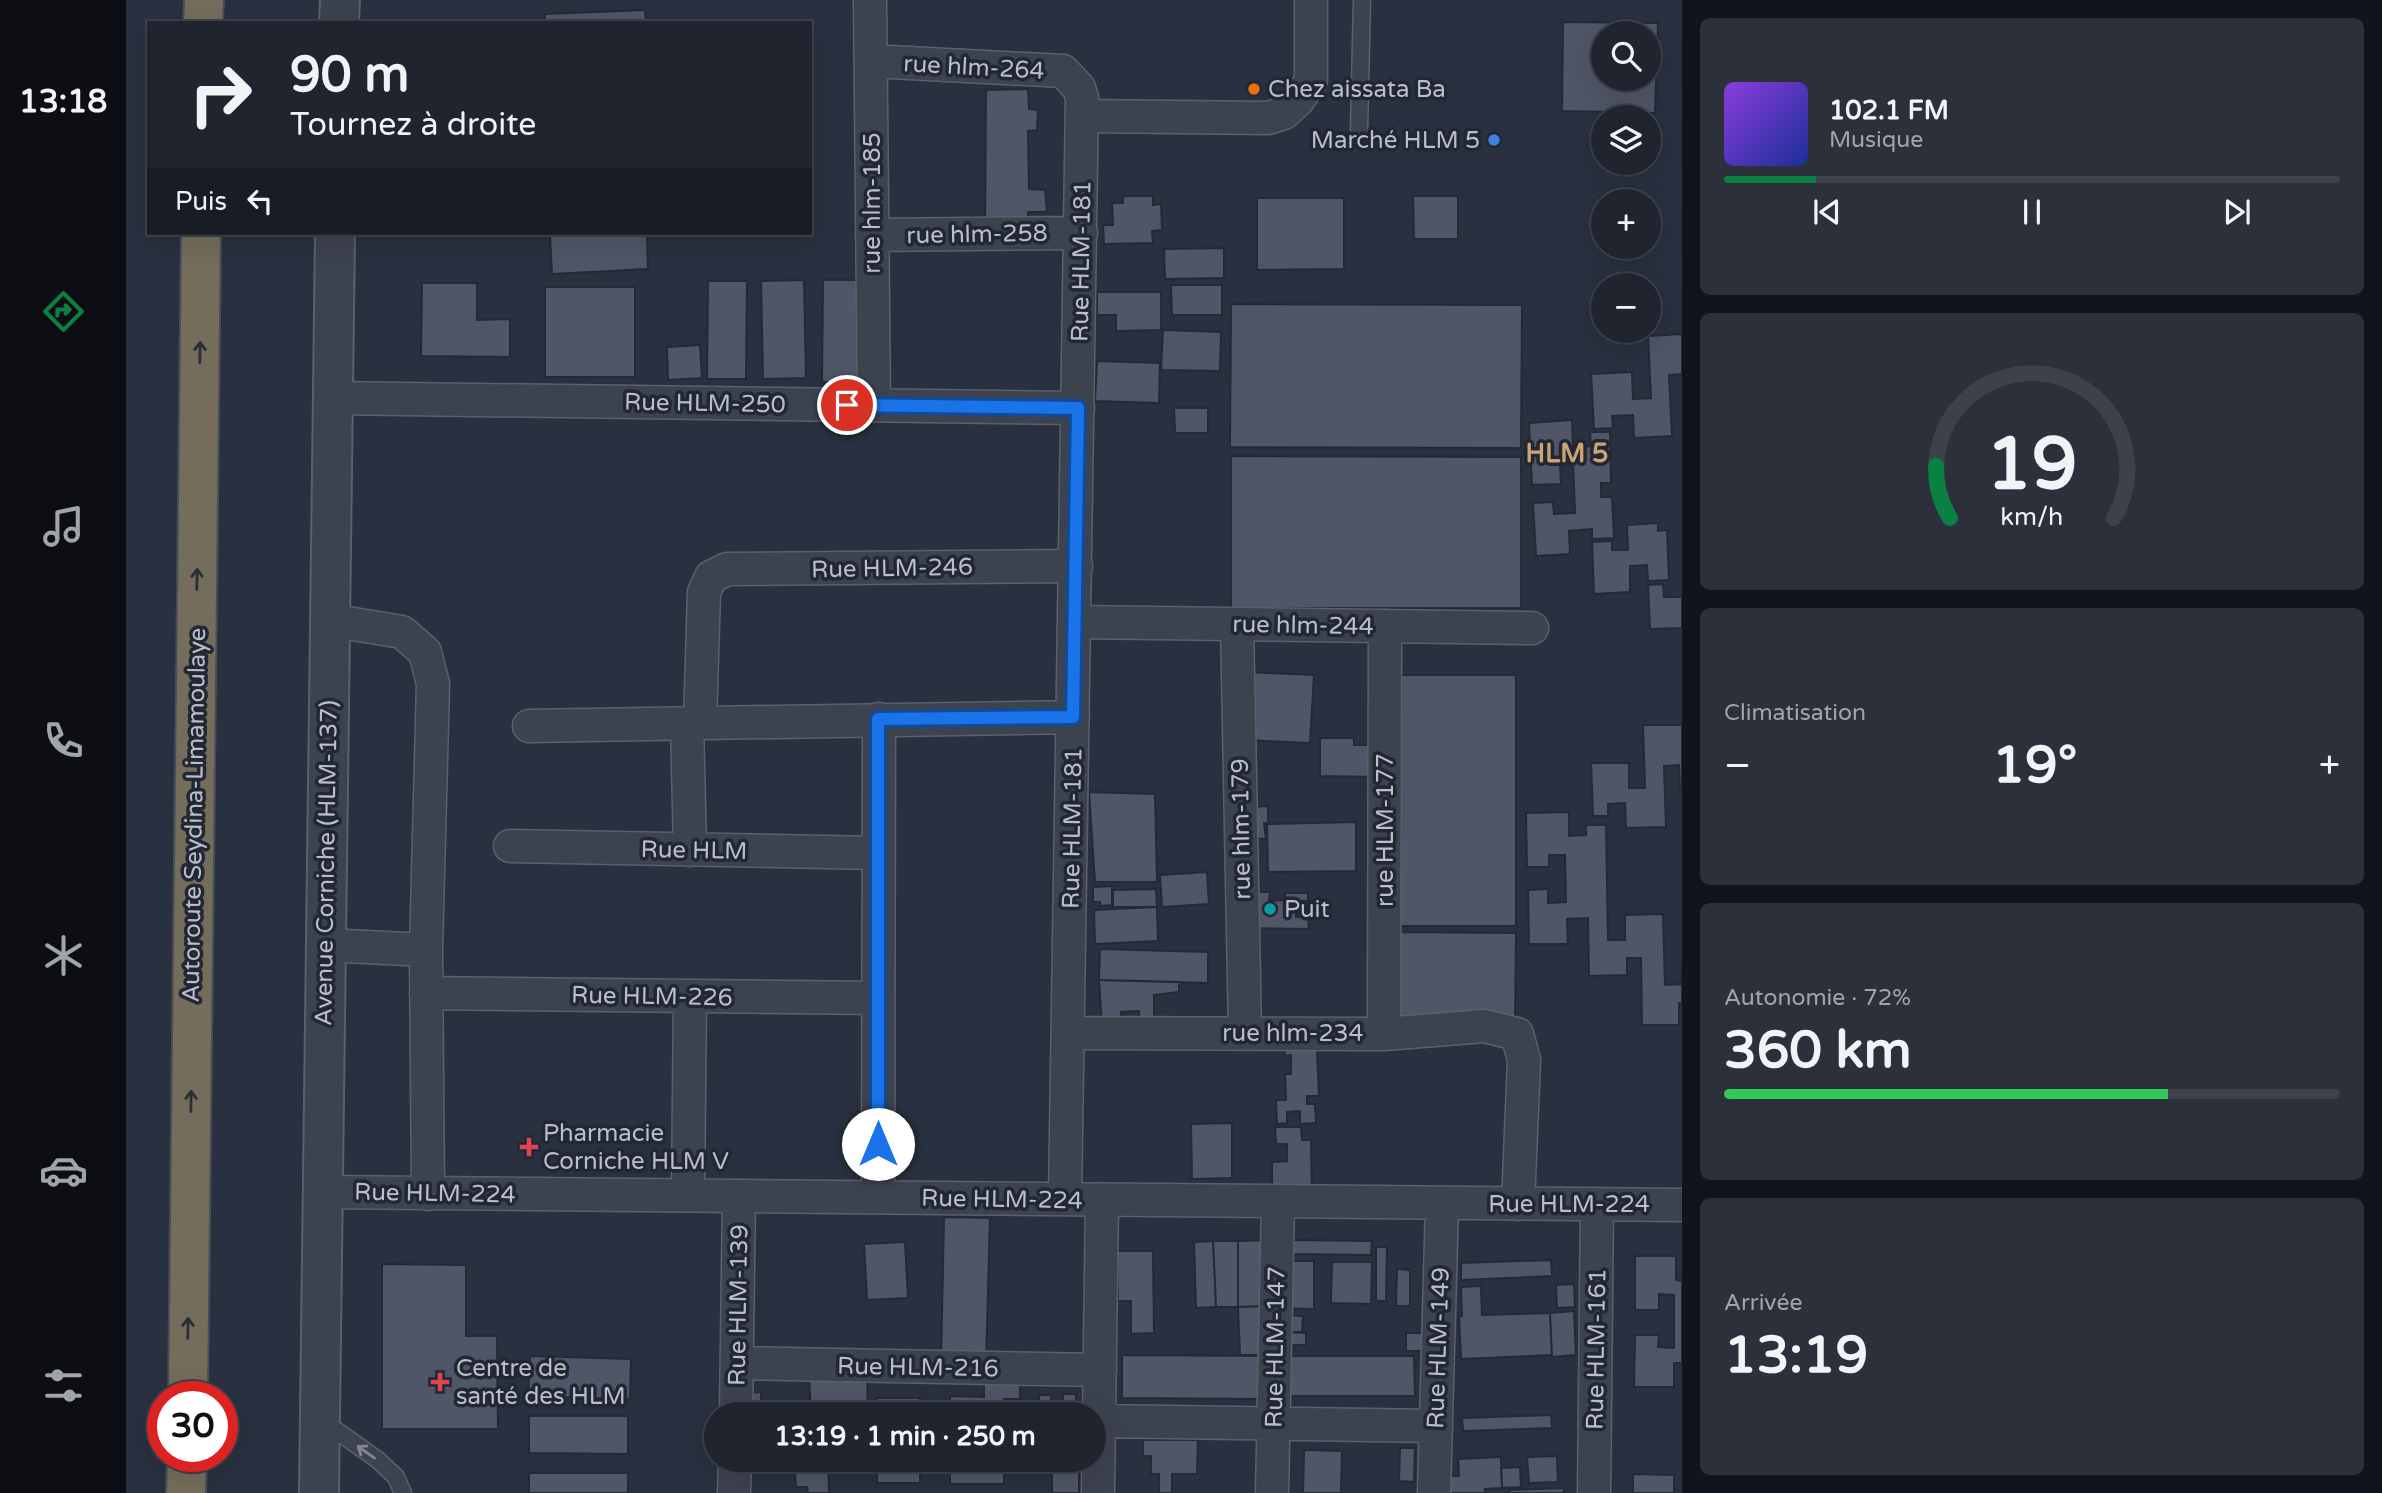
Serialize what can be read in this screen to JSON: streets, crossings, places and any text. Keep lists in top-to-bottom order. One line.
{"streets":{"highway":["Autoroute Seydina-Limamoulaye"],"street":["rue hlm-264","rue hlm-185","rue hlm-258","Rue HLM-181","Rue HLM-250","Rue HLM-246","rue hlm-244","rue hlm-179","rue HLM-177","Rue HLM","Avenue Corniche (HLM-137)","Rue HLM-226","rue hlm-234","Rue HLM-224","Rue HLM-139","Rue HLM-147","Rue HLM-149","Rue HLM-161","Rue HLM-216"]},"crossings":[["rue hlm-264","rue hlm-185"],["rue hlm-264","Rue HLM-181"],["rue hlm-185","rue hlm-258"],["rue hlm-185","Rue HLM-250"],["rue hlm-258","Rue HLM-181"],["Rue HLM-181","Rue HLM-250"],["Rue HLM-181","Rue HLM-246"],["Rue HLM-181","rue hlm-244"],["Rue HLM-181","rue hlm-234"],["Rue HLM-181","Rue HLM-224"],["Rue HLM-250","Avenue Corniche (HLM-137)"],["rue hlm-244","rue hlm-179"],["rue hlm-244","rue HLM-177"],["rue hlm-179","rue hlm-234"],["rue HLM-177","rue hlm-234"],["Avenue Corniche (HLM-137)","Rue HLM-224"],["rue hlm-234","Rue HLM-224"],["Rue HLM-224","Rue HLM-139"],["Rue HLM-224","Rue HLM-147"],["Rue HLM-224","Rue HLM-149"],["Rue HLM-224","Rue HLM-161"],["Rue HLM-139","Rue HLM-216"]],"one_way":["Autoroute Seydina-Limamoulaye"],"districts":["HLM 5"],"places":{"other":["Chez aissata Ba","Marché HLM 5","Puit"],"health":["Pharmacie Corniche HLM V","Centre de santé des HLM"]},"page":{"tabs":"13:18","map_buttons":["+","−"],"turn":["90 m","Tournez à droite"],"song":["102.1 FM","Musique"],"then":"Puis","tile":["Climatisation",["Autonomie · 72%","360 km"],["Arrivée","13:19"]],"heat":["−","19°","+"],"limit":"30","trip":"13:19 · 1 min · 250 m","gauge":["19","km/h"]}}
